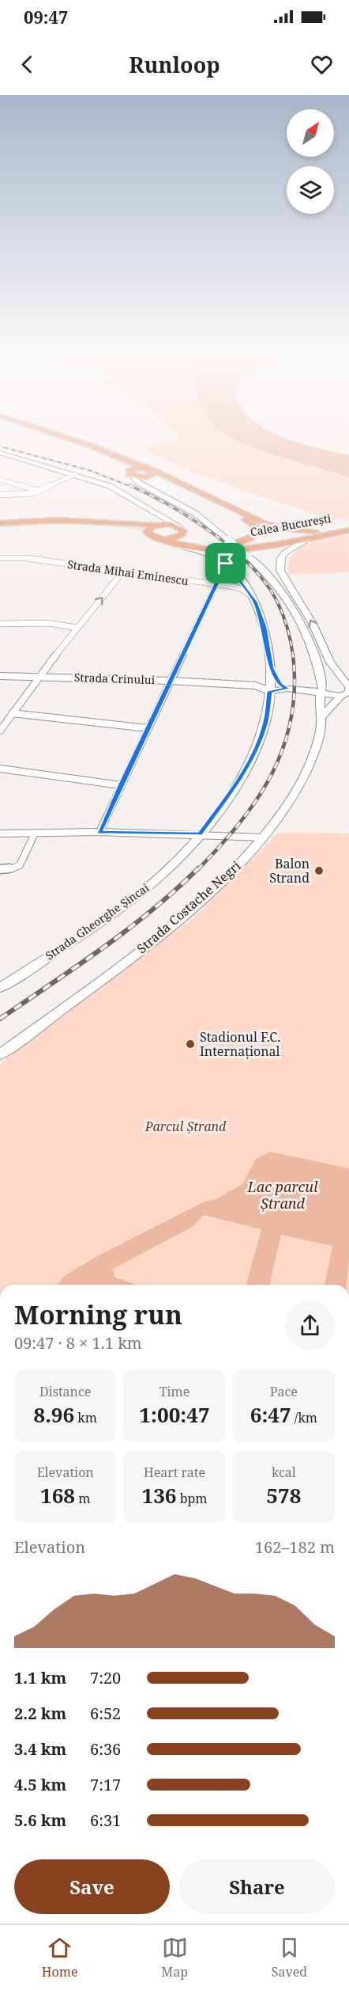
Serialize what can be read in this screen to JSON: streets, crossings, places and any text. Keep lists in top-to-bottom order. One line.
{"streets":{"main road":["Calea București","Strada Crinului","Strada Costache Negri","Strada Gheorghe Șincai"],"street":["Strada Mihai Eminescu"]},"crossings":[["Calea București","Strada Costache Negri"],["Calea București","Strada Gheorghe Șincai"],["Strada Mihai Eminescu","Strada Gheorghe Șincai"],["Strada Crinului","Strada Costache Negri"],["Strada Crinului","Strada Gheorghe Șincai"]],"water":["Lac parcul Ștrand"],"parks":["Parcul Ștrand"],"places":["Balon Strand","Stadionul F.C. Internațional"],"north":"top right","page":{"status":"09:47","header":"Runloop","heading":["Morning run","09:47 · 8 × 1.1 km"],"stats":[["Distance","8.96 km"],["Time","1:00:47"],["Pace","6:47 /km"],["Elevation","168 m"],["Heart rate","136 bpm"],["kcal","578"]],"chart":["Elevation","162–182 m"],"list":[{"name":"1.1 km","note":"7:20"},{"name":"2.2 km","note":"6:52"},{"name":"3.4 km","note":"6:36"},{"name":"4.5 km","note":"7:17"},{"name":"5.6 km","note":"6:31"}],"buttons":["Save","Share"],"tabs":["Home","Map","Saved"]}}
